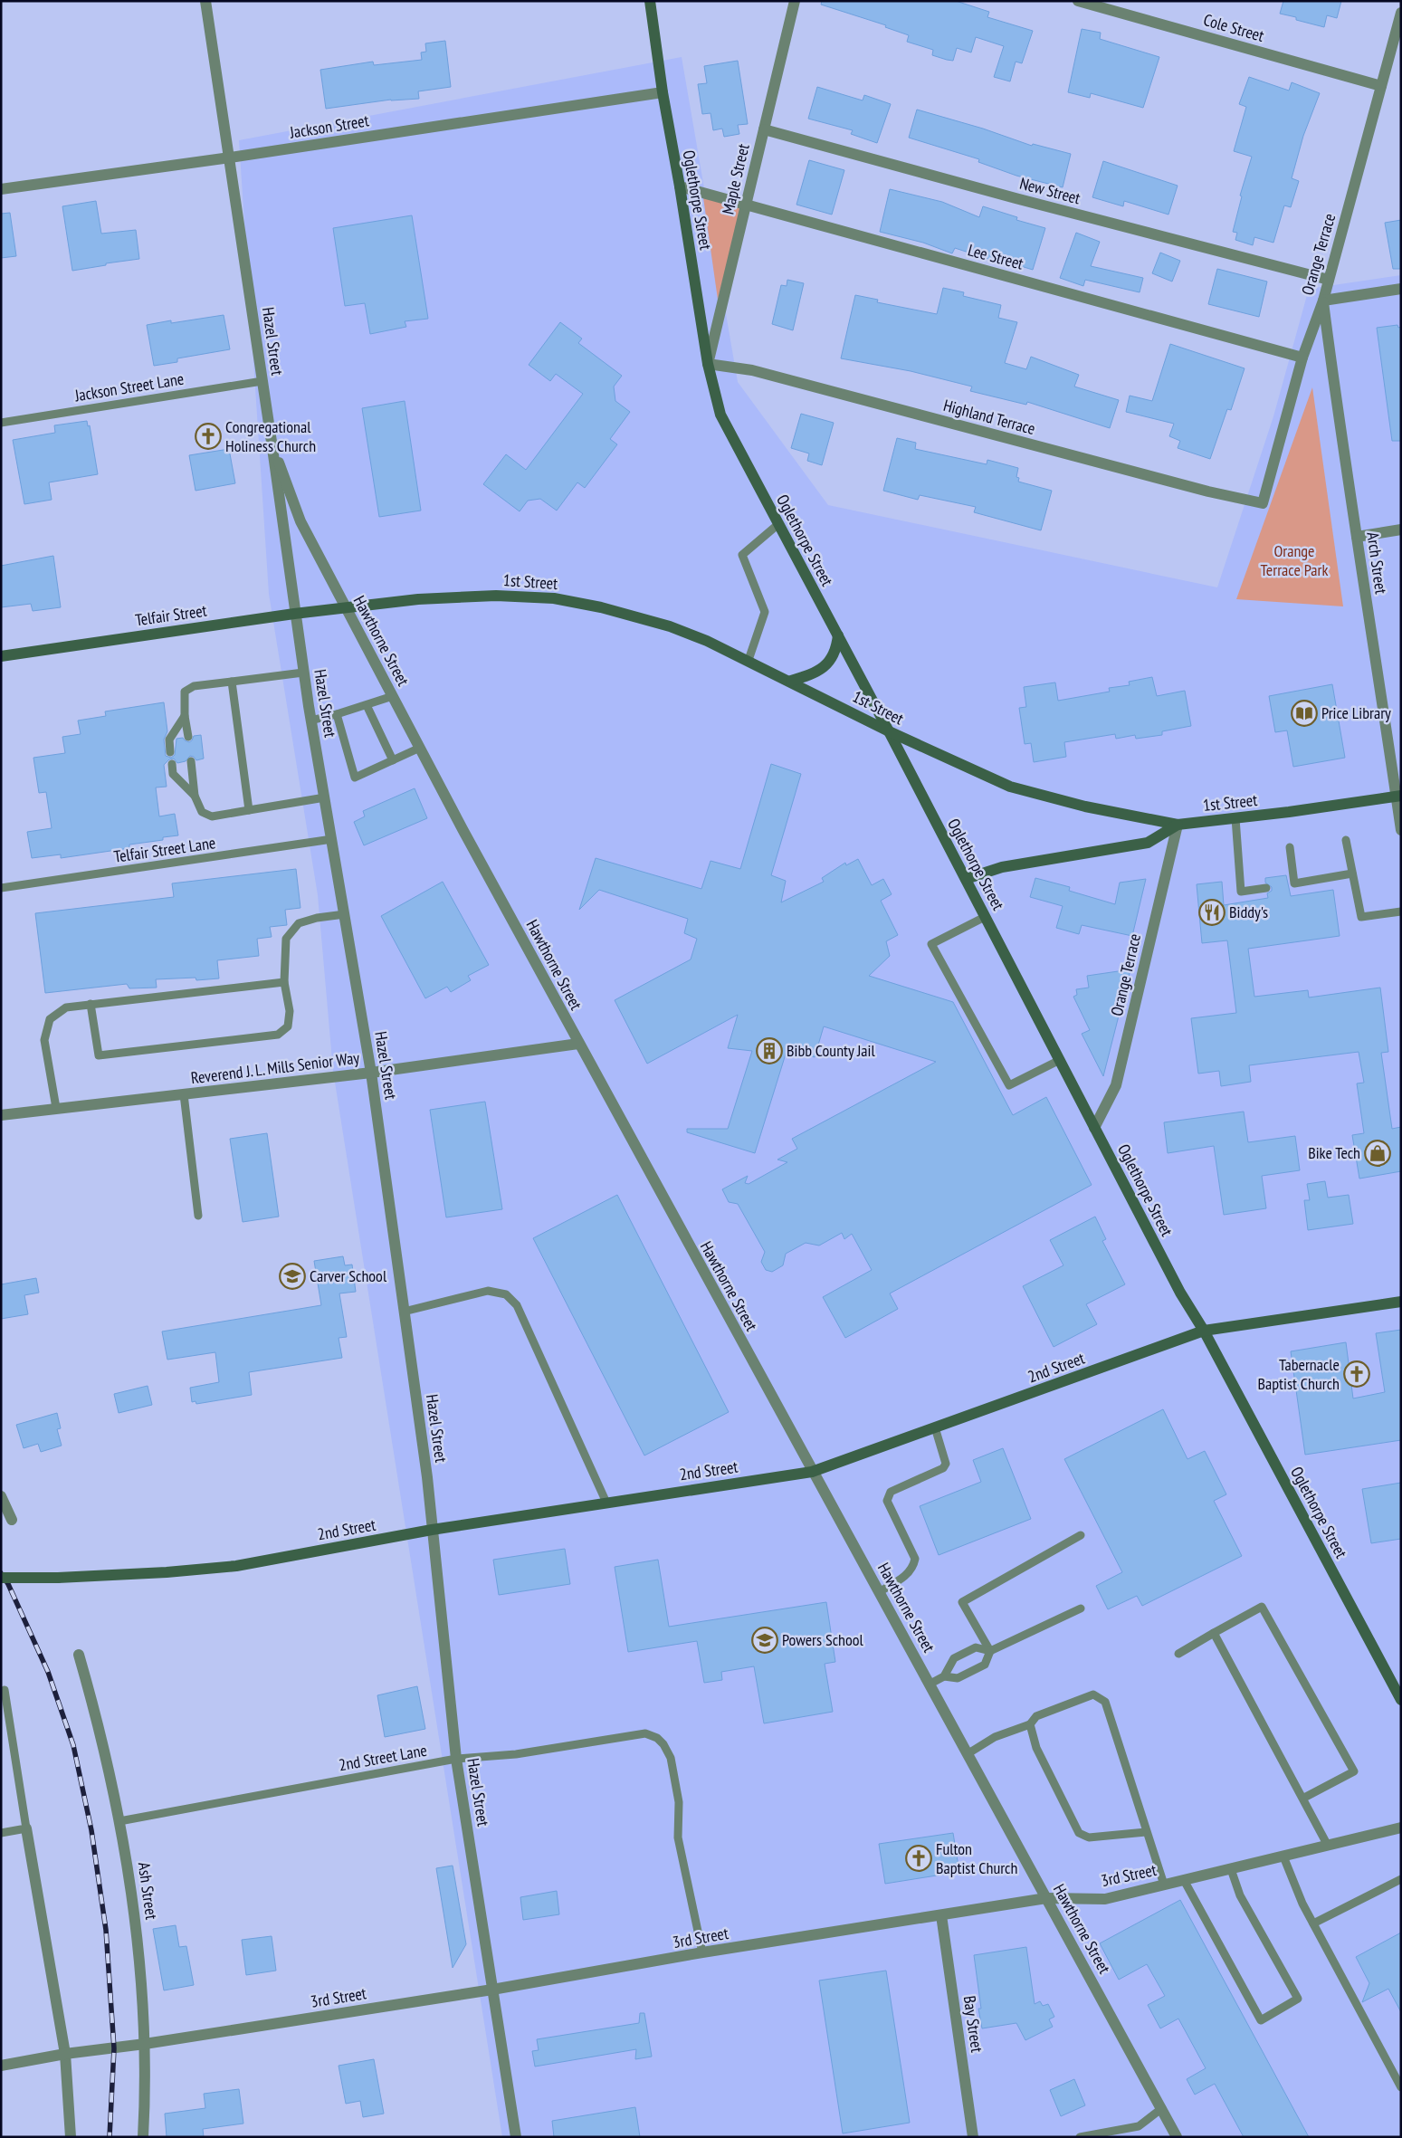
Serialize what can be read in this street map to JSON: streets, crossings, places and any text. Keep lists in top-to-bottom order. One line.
{"streets":{"street":["Cole Street","Jackson Street","Maple Street","New Street","Oglethorpe Street","Orange Terrace","Lee Street","Hazel Street","Highland Terrace","Arch Street","1st Street","Telfair Street","Hawthorne Street","Reverend J. L. Mills Senior Way","2nd Street","3rd Street","Ash Street","Bay Street"],"lane":["Jackson Street Lane","Telfair Street Lane","2nd Street Lane"]},"crossings":[["Cole Street","Orange Terrace"],["Jackson Street","Oglethorpe Street"],["Jackson Street","Hazel Street"],["Maple Street","New Street"],["Maple Street","Oglethorpe Street"],["Maple Street","Lee Street"],["Maple Street","Highland Terrace"],["New Street","Orange Terrace"],["Oglethorpe Street","Orange Terrace"],["Oglethorpe Street","Lee Street"],["Oglethorpe Street","Highland Terrace"],["Oglethorpe Street","1st Street"],["Oglethorpe Street","2nd Street"],["Orange Terrace","Lee Street"],["Orange Terrace","Highland Terrace"],["Orange Terrace","Arch Street"],["Orange Terrace","1st Street"],["Hazel Street","Jackson Street Lane"],["Hazel Street","Telfair Street"],["Hazel Street","Hawthorne Street"],["Hazel Street","Telfair Street Lane"],["Hazel Street","Reverend J. L. Mills Senior Way"],["Hazel Street","2nd Street"],["Hazel Street","2nd Street Lane"],["Hazel Street","3rd Street"],["Arch Street","1st Street"],["1st Street","Telfair Street"],["1st Street","Hawthorne Street"],["Telfair Street","Hawthorne Street"],["Hawthorne Street","Reverend J. L. Mills Senior Way"],["Hawthorne Street","2nd Street"],["Hawthorne Street","3rd Street"],["2nd Street Lane","3rd Street"],["2nd Street Lane","Ash Street"],["3rd Street","Ash Street"],["3rd Street","Bay Street"]],"parks":["Orange Terrace Park"],"places":{"church":["Congregational Holiness Church","Tabernacle Baptist Church","Fulton Baptist Church"],"library":["Price Library"],"restaurant":["Biddy's"],"building":["Bibb County Jail"],"shop":["Bike Tech"],"school or university":["Carver School","Powers School"]}}
